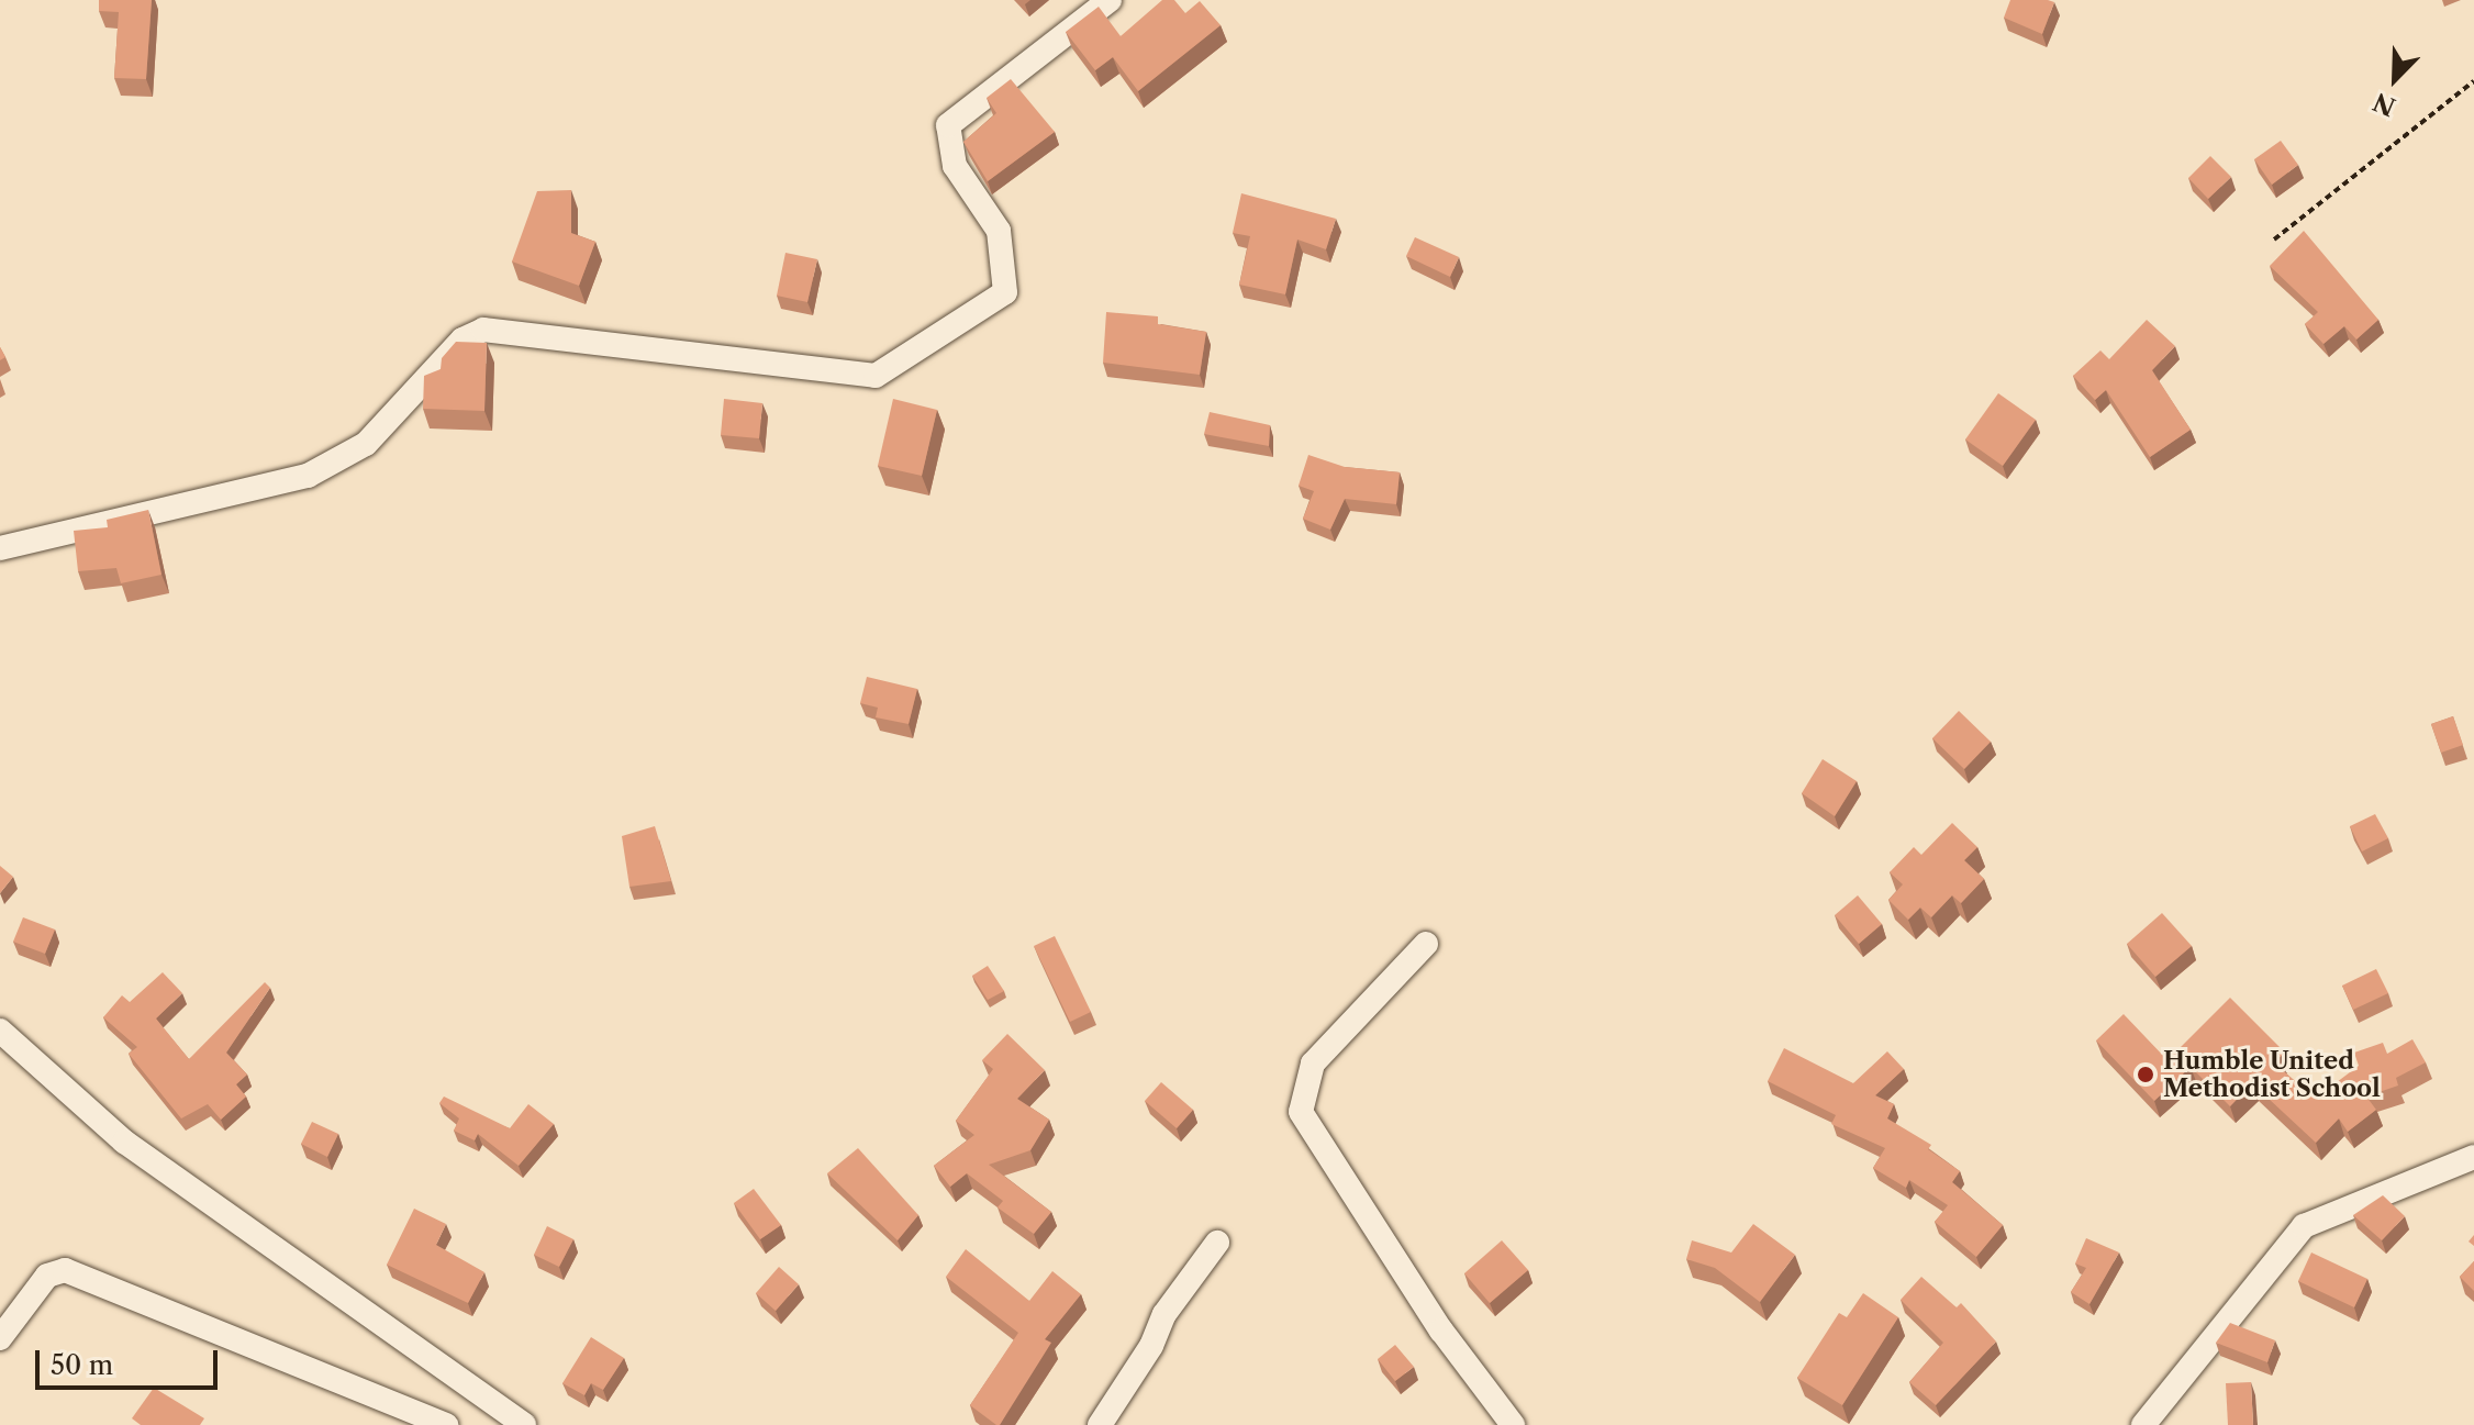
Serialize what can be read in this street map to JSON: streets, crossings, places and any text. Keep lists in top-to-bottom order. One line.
{"places":["Humble United Methodist School"],"scale_bar":"50 m","north":"bottom left"}
